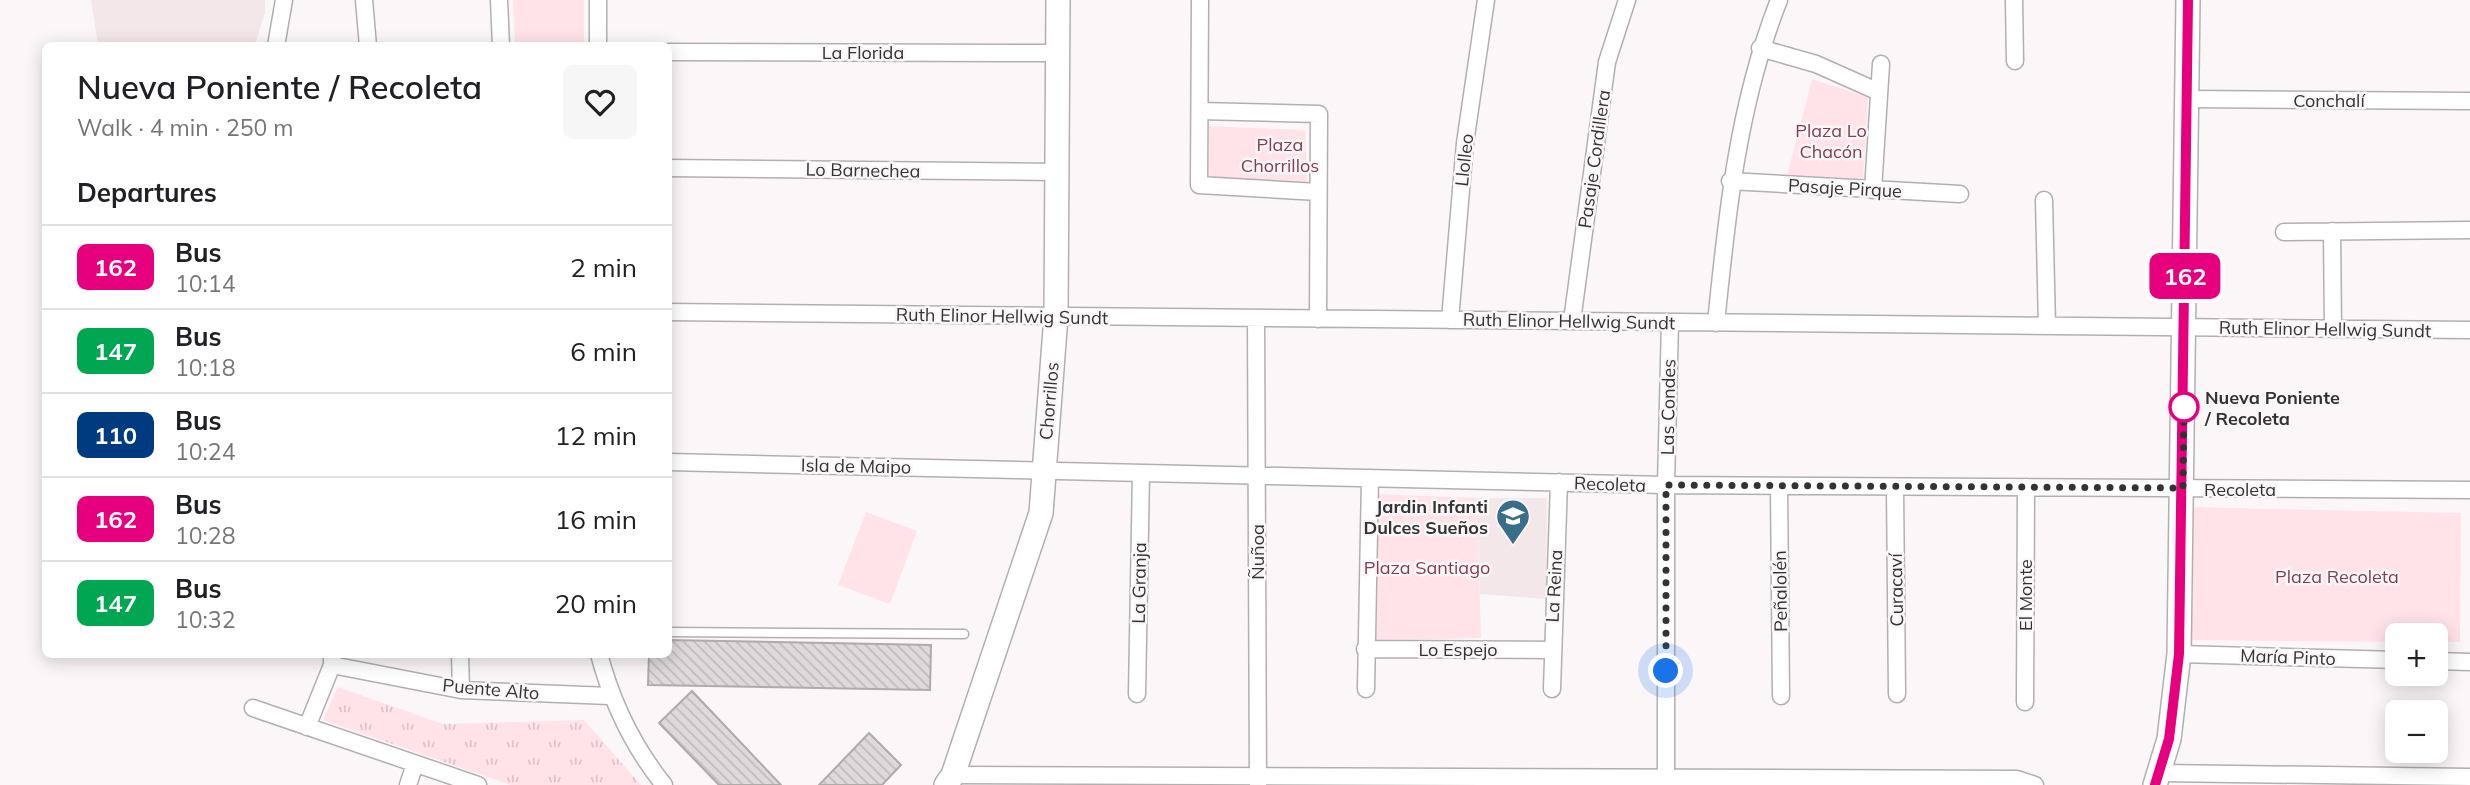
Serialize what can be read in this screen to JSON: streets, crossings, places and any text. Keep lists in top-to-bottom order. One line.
{"streets":{"street":["La Florida","Conchalí","Pasaje Cordillera","Llolleo","Lo Barnechea","Pasaje Pirque","Ruth Elinor Hellwig Sundt","Chorrillos","Las Condes","Isla de Maipo","Recoleta","Ñuñoa","La Granja","La Reina","Curacaví","Peñalolén","El Monte","Lo Espejo","María Pinto","Puente Alto"]},"crossings":[["La Florida","Chorrillos"],["Pasaje Cordillera","Ruth Elinor Hellwig Sundt"],["Llolleo","Ruth Elinor Hellwig Sundt"],["Lo Barnechea","Chorrillos"],["Ruth Elinor Hellwig Sundt","Chorrillos"],["Ruth Elinor Hellwig Sundt","Las Condes"],["Ruth Elinor Hellwig Sundt","Ñuñoa"],["Chorrillos","Isla de Maipo"],["Chorrillos","Recoleta"],["Las Condes","Recoleta"],["Isla de Maipo","Recoleta"],["Recoleta","Ñuñoa"],["Recoleta","La Granja"],["Recoleta","La Reina"],["Recoleta","Curacaví"],["Recoleta","Peñalolén"],["Recoleta","El Monte"],["La Reina","Lo Espejo"]],"parks":["Plaza Lo Chacón","Plaza Chorrillos","Plaza Santiago","Plaza Recoleta"],"places":{"other":["Nueva Poniente / Recoleta"],"school or university":["Jardin Infanti Dulces Sueños"]},"lines":["bus line 162"],"page":{"on_map":"162","heading":[["Nueva Poniente / Recoleta","Walk · 4 min · 250 m"],"Departures"],"list":[{"mark":"162","name":"Bus","note":"10:14","value":"2 min"},{"mark":"147","name":"Bus","note":"10:18","value":"6 min"},{"mark":"110","name":"Bus","note":"10:24","value":"12 min"},{"mark":"162","name":"Bus","note":"10:28","value":"16 min"},{"mark":"147","name":"Bus","note":"10:32","value":"20 min"}],"map_buttons":["+","−"]}}
